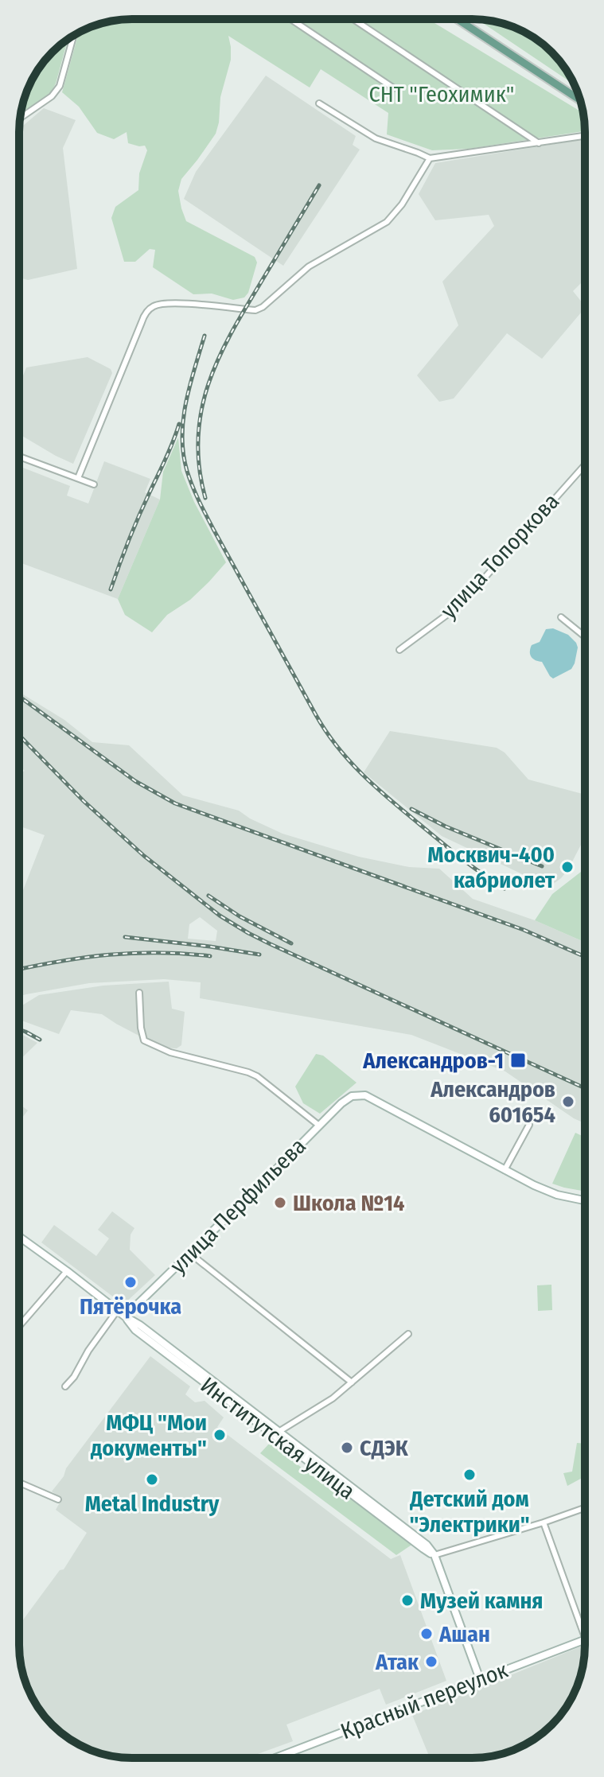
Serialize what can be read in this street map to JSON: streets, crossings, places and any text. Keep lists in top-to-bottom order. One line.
{"streets":{"main road":["улица Перфильева","Институтская улица","Красный переулок"],"street":["улица Топоркова"]},"crossings":[["улица Перфильева","Институтская улица"],["Институтская улица","Красный переулок"]],"parks":["СНТ \"Геохимик\""],"places":{"other":["Москвич-400 кабриолет","Александров 601654","Школа №14","Пятёрочка","МФЦ \"Мои документы\"","СДЭК","Детский дом \"Электрики\"","Metal Industry","Музей камня","Ашан","Атак"],"transit":["Александров-1"]}}
